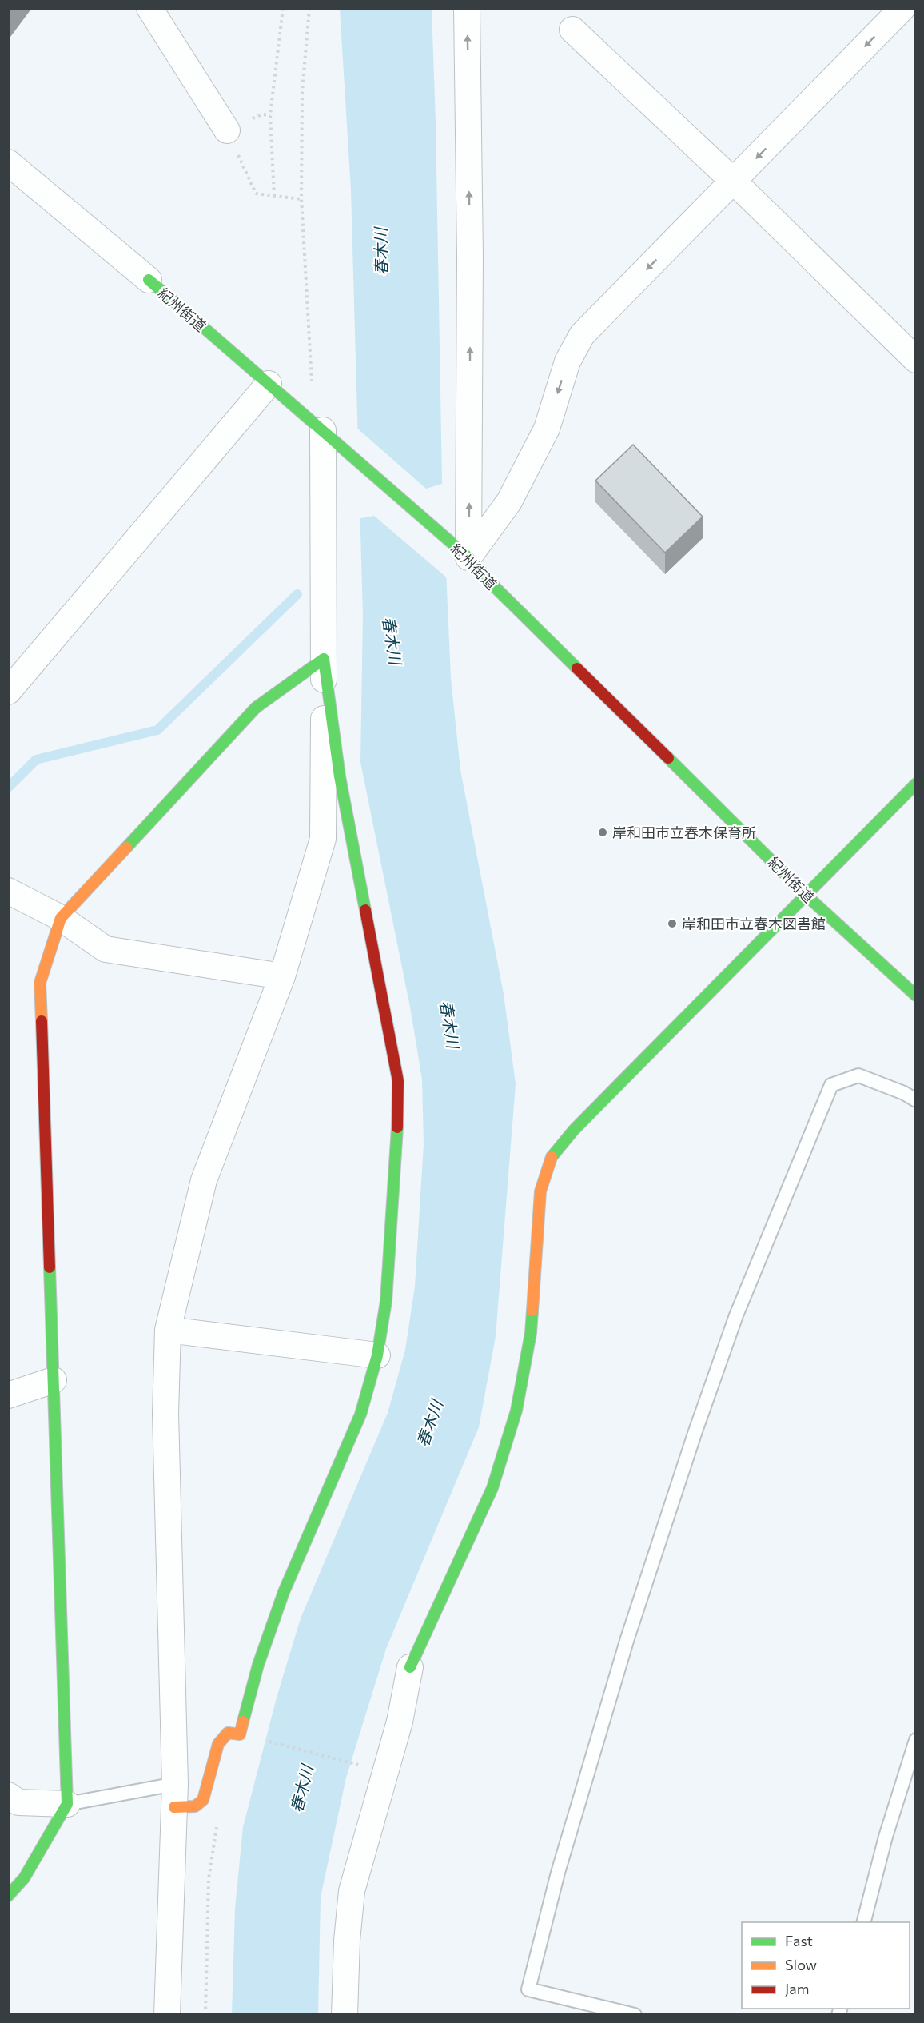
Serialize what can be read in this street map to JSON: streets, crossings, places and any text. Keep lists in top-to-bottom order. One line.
{"streets":{"street":["紀州街道"]},"water":["春木川"],"places":["岸和田市立春木保育所","岸和田市立春木図書館"],"legend":["Fast","Slow","Jam"]}
